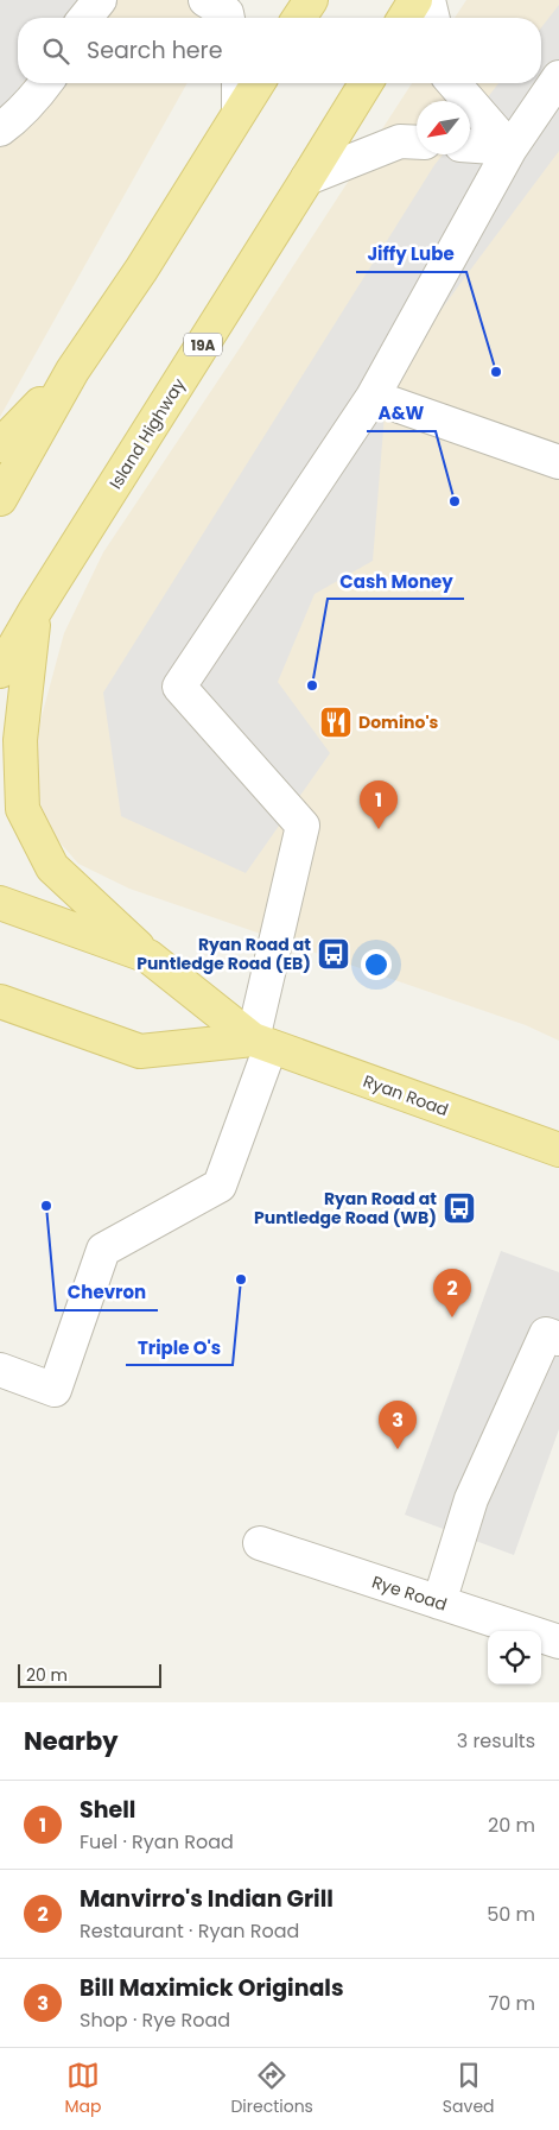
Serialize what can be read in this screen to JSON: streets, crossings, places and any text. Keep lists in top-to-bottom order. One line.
{"streets":{"main road":["19A","Island Highway","Ryan Road"],"street":["Rye Road"]},"places":{"other":["Jiffy Lube","A&W","Cash Money","Chevron","Triple O's"],"restaurant":["Domino's"],"bus stop":["Ryan Road at Puntledge Road (EB)","Ryan Road at Puntledge Road (WB)"]},"scale_bar":"20 m","north":"bottom left","page":{"search":"Search here","pins":["1","2","3"],"scale":"20 m","heading":["Nearby","3 results"],"list":[{"mark":"1","name":"Shell","note":"Fuel · Ryan Road","value":"20 m"},{"mark":"2","name":"Manvirro's Indian Grill","note":"Restaurant · Ryan Road","value":"50 m"},{"mark":"3","name":"Bill Maximick Originals","note":"Shop · Rye Road","value":"70 m"}],"nav":["Map","Directions","Saved"]}}
